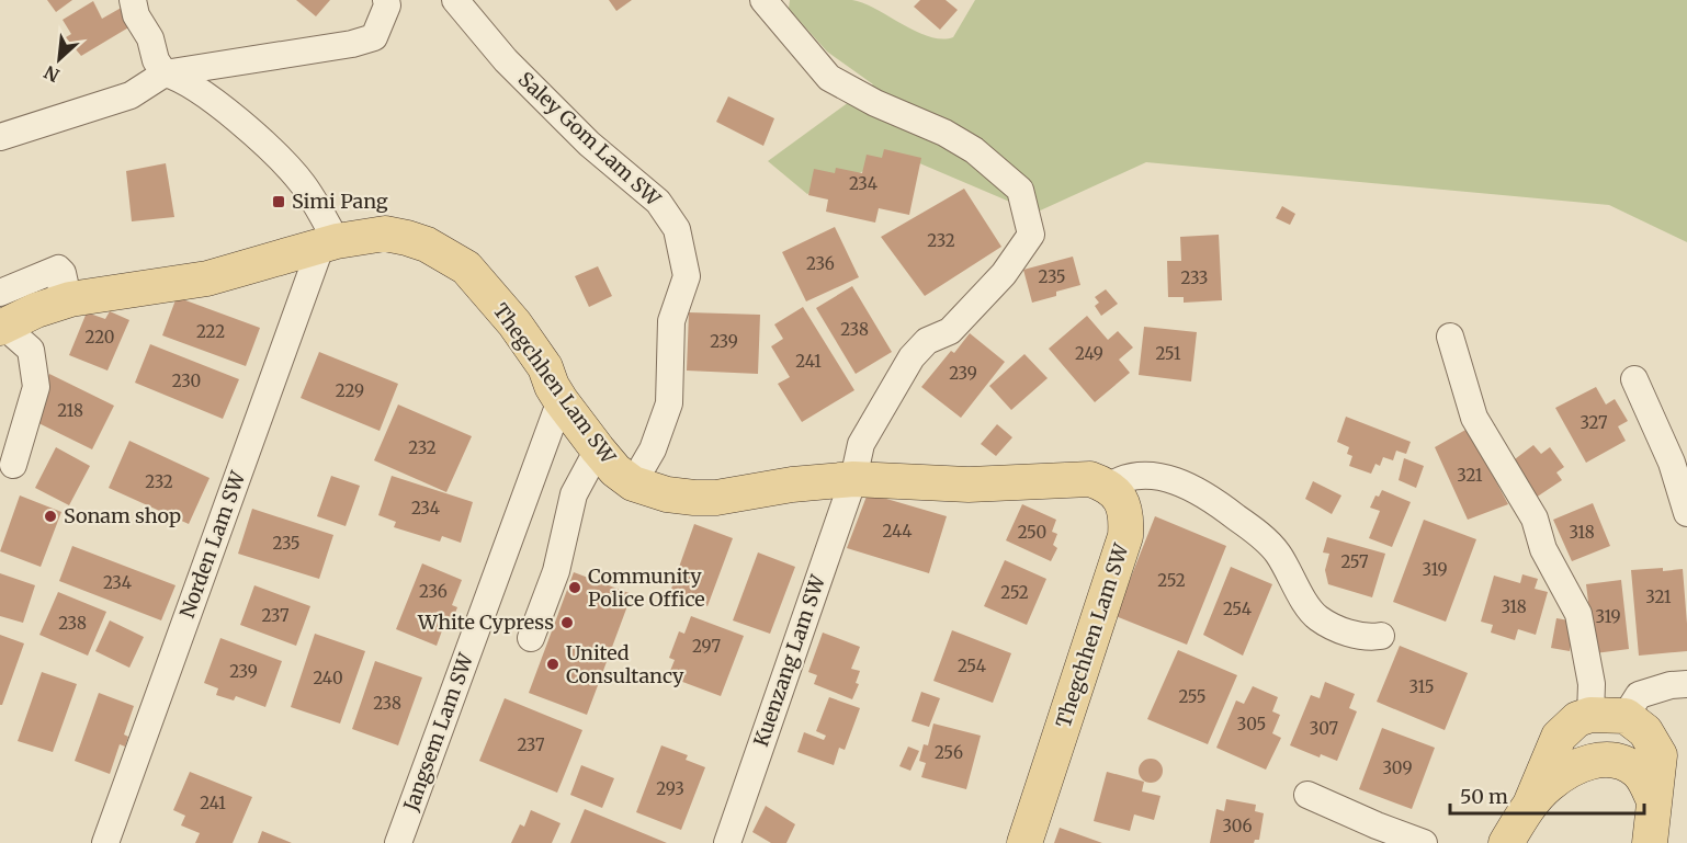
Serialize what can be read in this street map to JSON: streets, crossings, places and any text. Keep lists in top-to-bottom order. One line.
{"streets":{"main road":["Thegchhen Lam SW"],"street":["Saley Gom Lam SW","Norden Lam SW","Kuenzang Lam SW","Jangsem Lam SW"]},"crossings":[["Saley Gom Lam SW","Thegchhen Lam SW"],["Thegchhen Lam SW","Norden Lam SW"],["Thegchhen Lam SW","Kuenzang Lam SW"],["Thegchhen Lam SW","Jangsem Lam SW"]],"places":{"transit":["Simi Pang"],"other":["Sonam shop","Community Police Office","White Cypress","United Consultancy"]},"house_numbers":["234","232","236","235","233","238","222","220","239","249","251","241","239","230","229","218","327","232","321","232","234","244","250","318","235","257","319","252","234","236","252","321","318","254","237","319","238","297","254","239","240","315","255","238","305","307","237","256","309","293","241","306"],"scale_bar":"50 m","north":"bottom left"}
